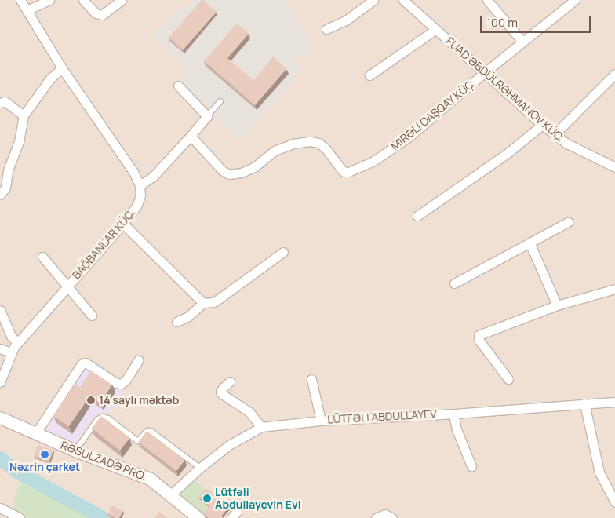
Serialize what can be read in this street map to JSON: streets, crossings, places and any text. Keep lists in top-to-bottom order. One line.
{"streets":{"street":["FUAD ƏBDÜLRƏHMANOV KÜÇ.","MIRƏLI QAŞQAY KÜÇ.","BAĞBANLAR KÜÇ.","LÜTFƏLI ABDULLAYEV","RƏSULZADƏ PRO."]},"crossings":[["FUAD ƏBDÜLRƏHMANOV KÜÇ.","MIRƏLI QAŞQAY KÜÇ."],["LÜTFƏLI ABDULLAYEV","RƏSULZADƏ PRO."]],"places":["14 saylı məktəb","Nəzrin çarket","Lütfəli Abdullayevin Evi"],"scale_bar":"100 m"}
